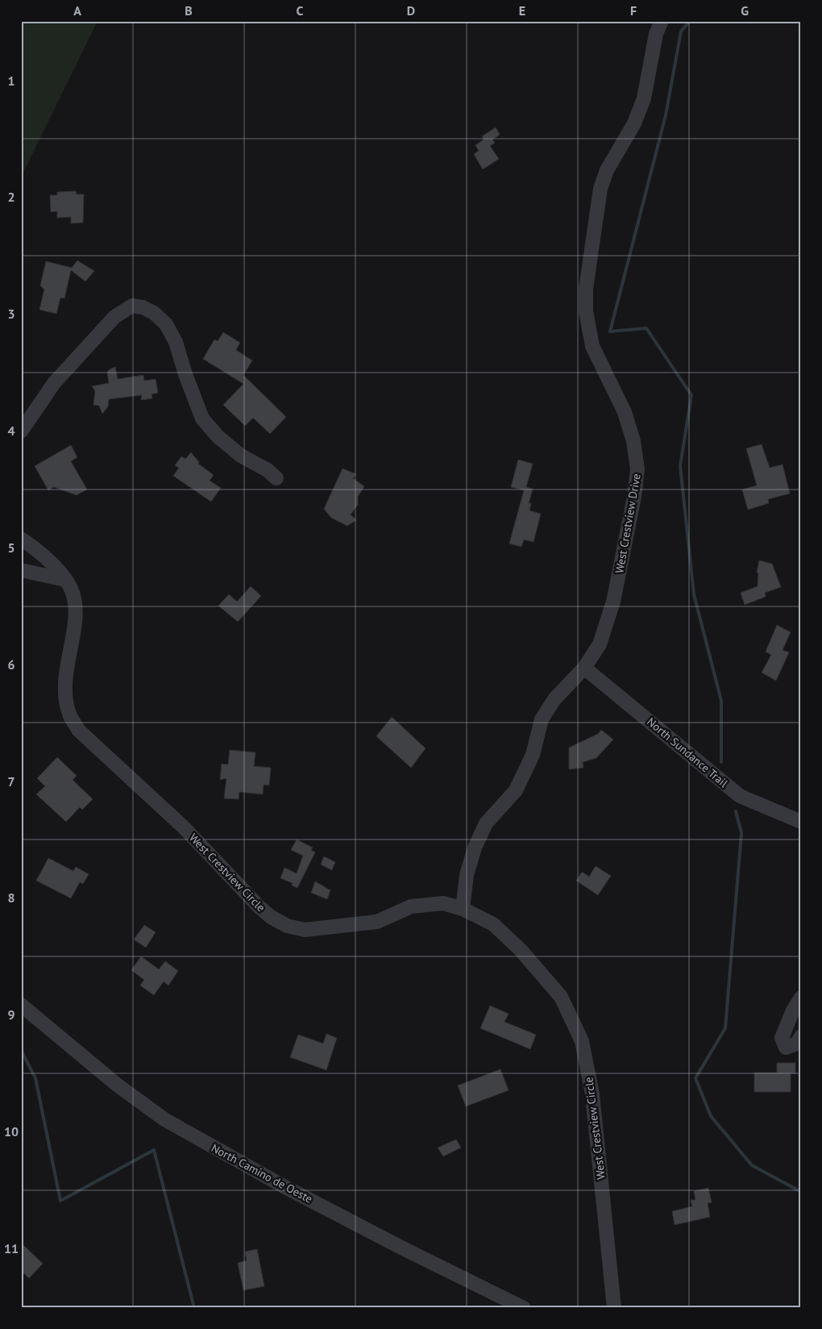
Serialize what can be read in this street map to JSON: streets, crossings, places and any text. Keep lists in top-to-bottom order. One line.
{"streets":{"street":["West Crestview Drive","North Sundance Trail","West Crestview Circle","North Camino de Oeste"]},"crossings":[["West Crestview Drive","North Sundance Trail"],["West Crestview Drive","West Crestview Circle"]],"grid":{"columns":["A","B","C","D","E","F","G"],"rows":["1","2","3","4","5","6","7","8","9","10","11"]}}
